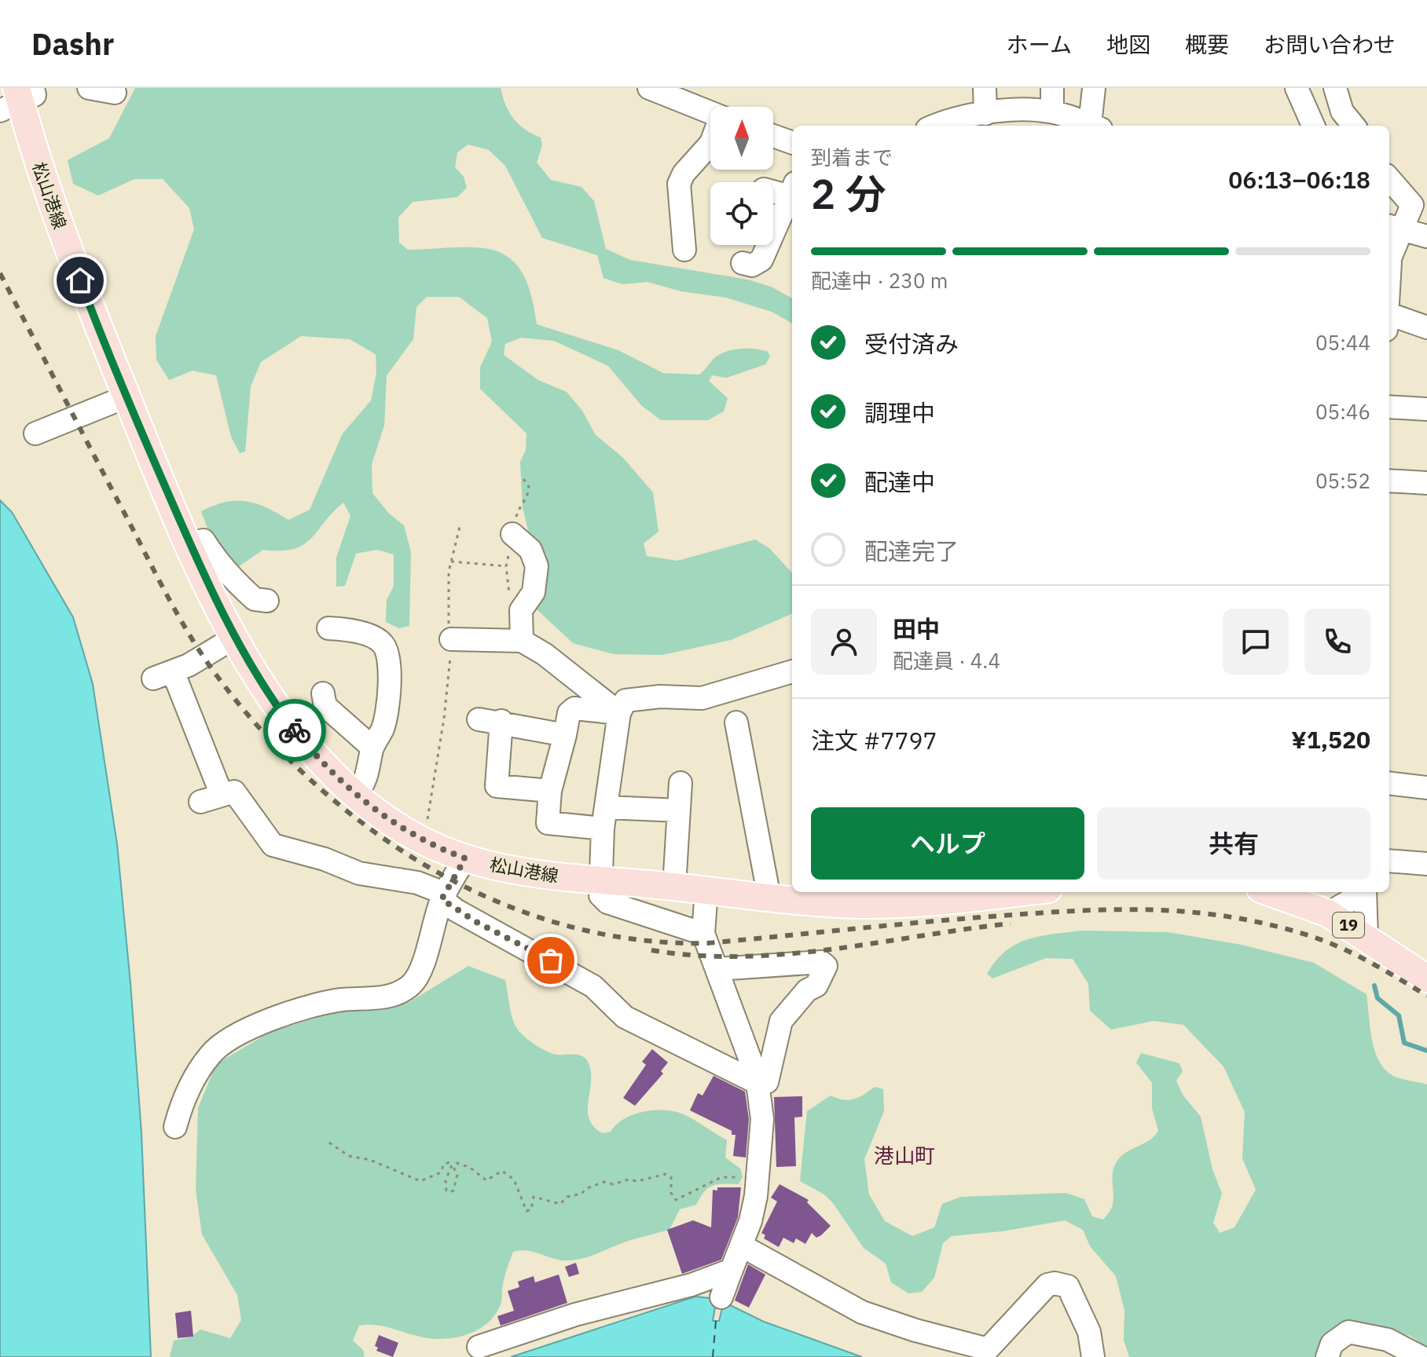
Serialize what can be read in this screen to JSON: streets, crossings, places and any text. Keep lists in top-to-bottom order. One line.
{"streets":{"main road":["松山港線","19"]},"districts":["港山町"],"north":"top","page":{"header":"Dashr","nav":["ホーム","地図","概要","お問い合わせ"],"heading":["2 分","到着まで","06:13–06:18"],"panel":["田中","配達員 · 4.4","注文 #7797","¥1,520"],"bar":"配達中 · 230 m","list":[["受付済み","05:44"],["調理中","05:46"],["配達中","05:52"],"配達完了"],"buttons":["ヘルプ","共有"]}}
